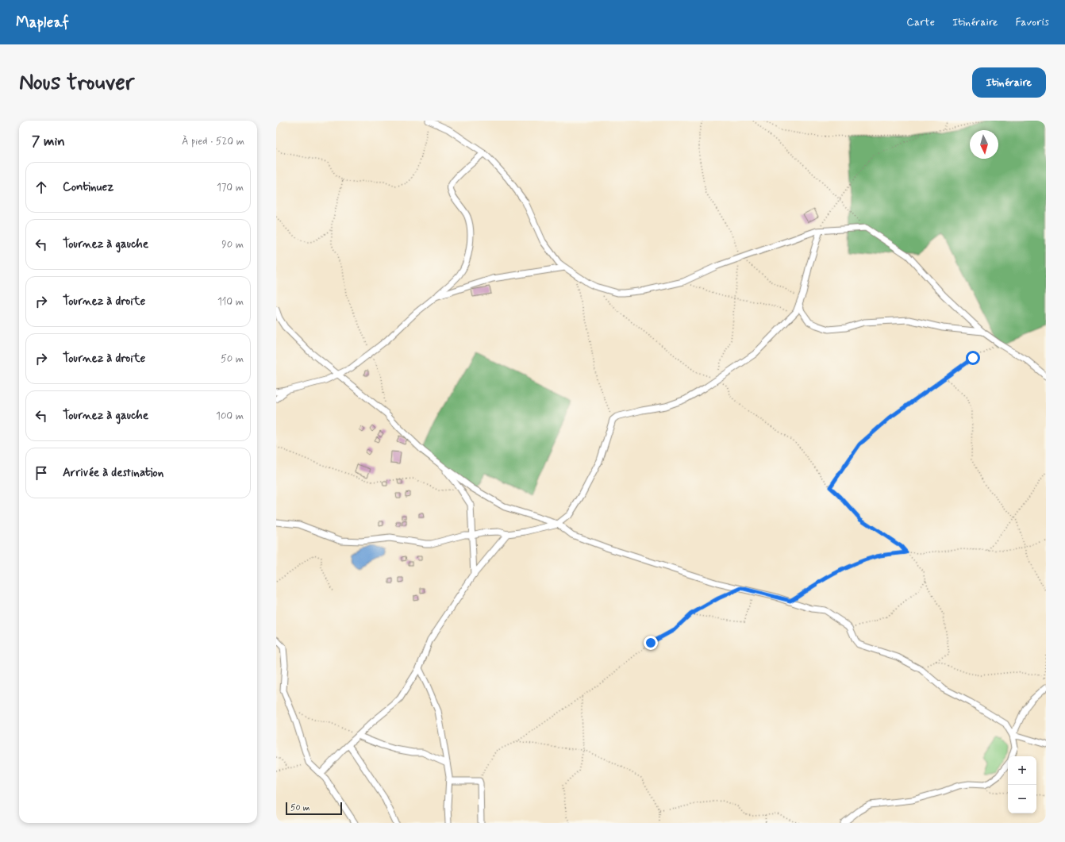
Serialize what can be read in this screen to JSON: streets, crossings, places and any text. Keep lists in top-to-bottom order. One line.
{"scale_bar":"50 m","north":"bottom","page":{"header":"Mapleaf","nav":["Carte","Itinéraire","Favoris"],"buttons":"Itinéraire","title":"Nous trouver","heading":["7 min","À pied · 520 m"],"list":[["Continuez","170 m"],["Tournez à gauche","90 m"],["Tournez à droite","110 m"],["Tournez à droite","50 m"],["Tournez à gauche","100 m"],"Arrivée à destination"],"map_buttons":["+","−"],"scale":"50 m"}}
